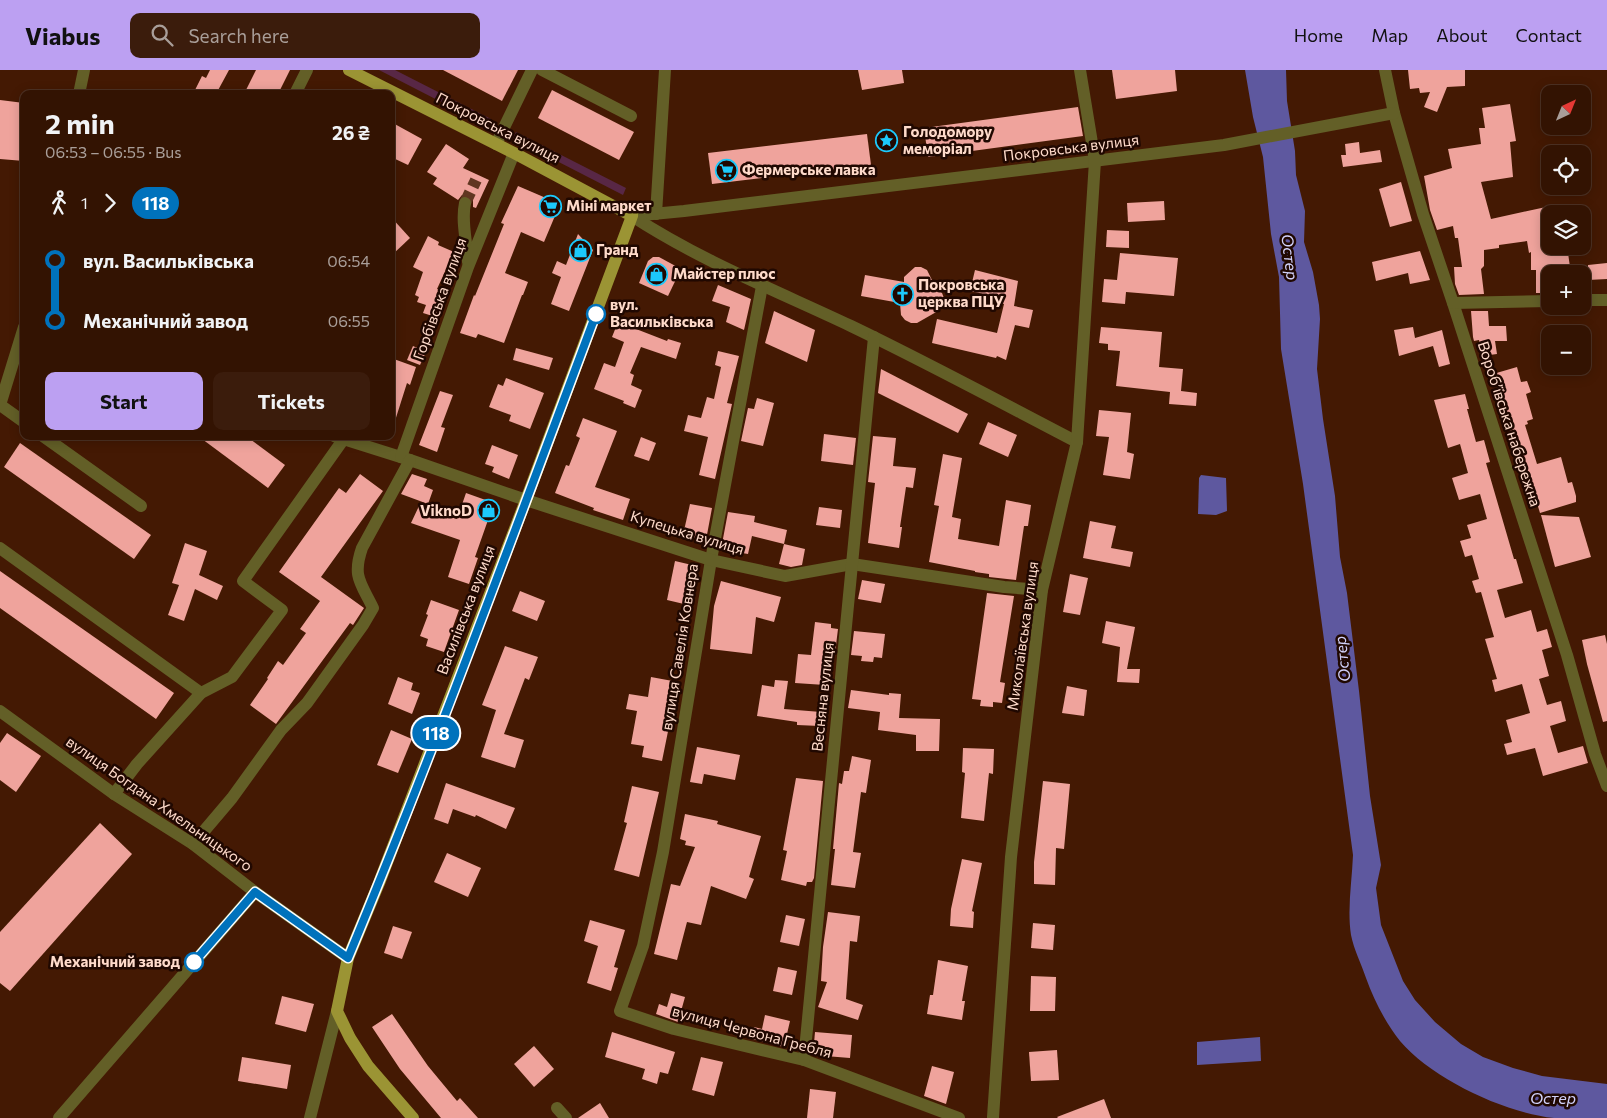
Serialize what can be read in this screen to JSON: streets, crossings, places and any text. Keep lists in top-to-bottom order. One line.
{"streets":{"main road":["Покровська вулиця","Василівська вулиця"],"street":["Горбівська вулиця","Воробʼївська набережна","Купецька вулиця","Миколаївська вулиця","вулиця Савелія Ковнера","Весняна вулиця","вулиця Богдана Хмельницького","вулиця Червона Гребля"]},"crossings":[["Покровська вулиця","Горбівська вулиця"],["Покровська вулиця","Воробʼївська набережна"],["Покровська вулиця","Василівська вулиця"],["Покровська вулиця","Миколаївська вулиця"],["Покровська вулиця","вулиця Савелія Ковнера"],["Покровська вулиця","Весняна вулиця"],["Горбівська вулиця","Купецька вулиця"],["Горбівська вулиця","вулиця Богдана Хмельницького"],["Купецька вулиця","Василівська вулиця"],["Купецька вулиця","Миколаївська вулиця"],["Купецька вулиця","вулиця Савелія Ковнера"],["Купецька вулиця","Весняна вулиця"],["Василівська вулиця","вулиця Богдана Хмельницького"],["вулиця Савелія Ковнера","вулиця Червона Гребля"],["Весняна вулиця","вулиця Червона Гребля"]],"water":["Остер"],"places":{"place":["Голодомору меморіал"],"supermarket":["Фермерське лавка","Міні маркет"],"shop":["Гранд","Майстер плюс","ViknoD"],"church":["Покровська церква ПЦУ"],"other":["вул. Васильківська","Механічний завод"]},"lines":["bus line 118"],"north":"top right","page":{"header":"Viabus","search":"Search here","nav":["Home","Map","About","Contact"],"on_map":"118","map_buttons":["+","−"],"heading":["2 min","06:53 – 06:55 · Bus","26 ₴"],"legs":["1","118"],"list":[{"name":"вул. Васильківська","value":"06:54"},{"name":"Механічний завод","value":"06:55"}],"buttons":["Start","Tickets"]}}
